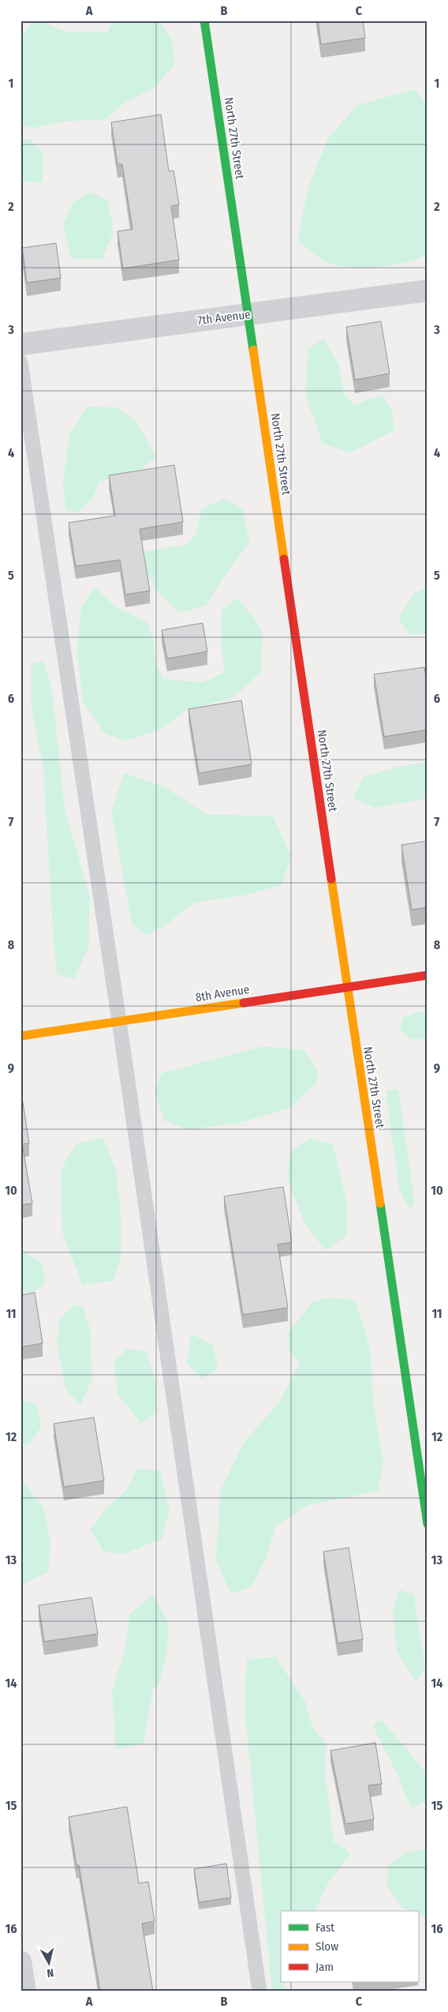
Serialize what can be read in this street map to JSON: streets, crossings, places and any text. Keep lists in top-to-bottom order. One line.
{"streets":{"street":["North 27th Street","7th Avenue","8th Avenue"]},"crossings":[["North 27th Street","7th Avenue"],["North 27th Street","8th Avenue"]],"legend":["Fast","Slow","Jam"],"north":"bottom","grid":{"columns":["A","B","C"],"rows":["1","2","3","4","5","6","7","8","9","10","11","12","13","14","15","16"]}}
